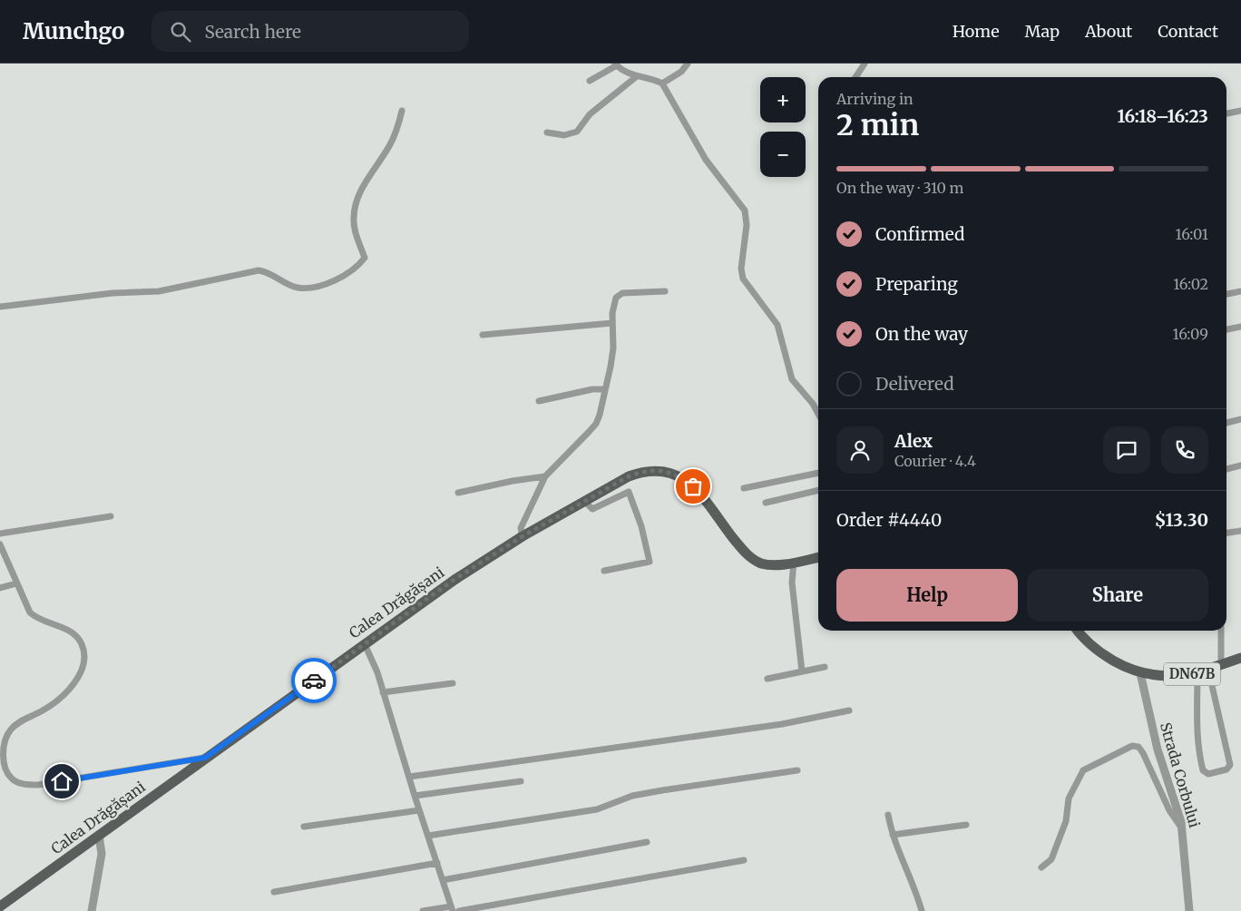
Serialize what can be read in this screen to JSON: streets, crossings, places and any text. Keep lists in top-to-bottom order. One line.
{"streets":{"main road":["Calea Drăgășani","DN67B"],"street":["Strada Corbului"]},"crossings":[["DN67B","Strada Corbului"]],"page":{"header":"Munchgo","search":"Search here","nav":["Home","Map","About","Contact"],"map_buttons":["+","−"],"heading":["2 min","Arriving in","16:18–16:23"],"panel":["Alex","Courier · 4.4","Order #4440","$13.30"],"bar":"On the way · 310 m","list":[["Confirmed","16:01"],["Preparing","16:02"],["On the way","16:09"],"Delivered"],"buttons":["Help","Share"]}}
